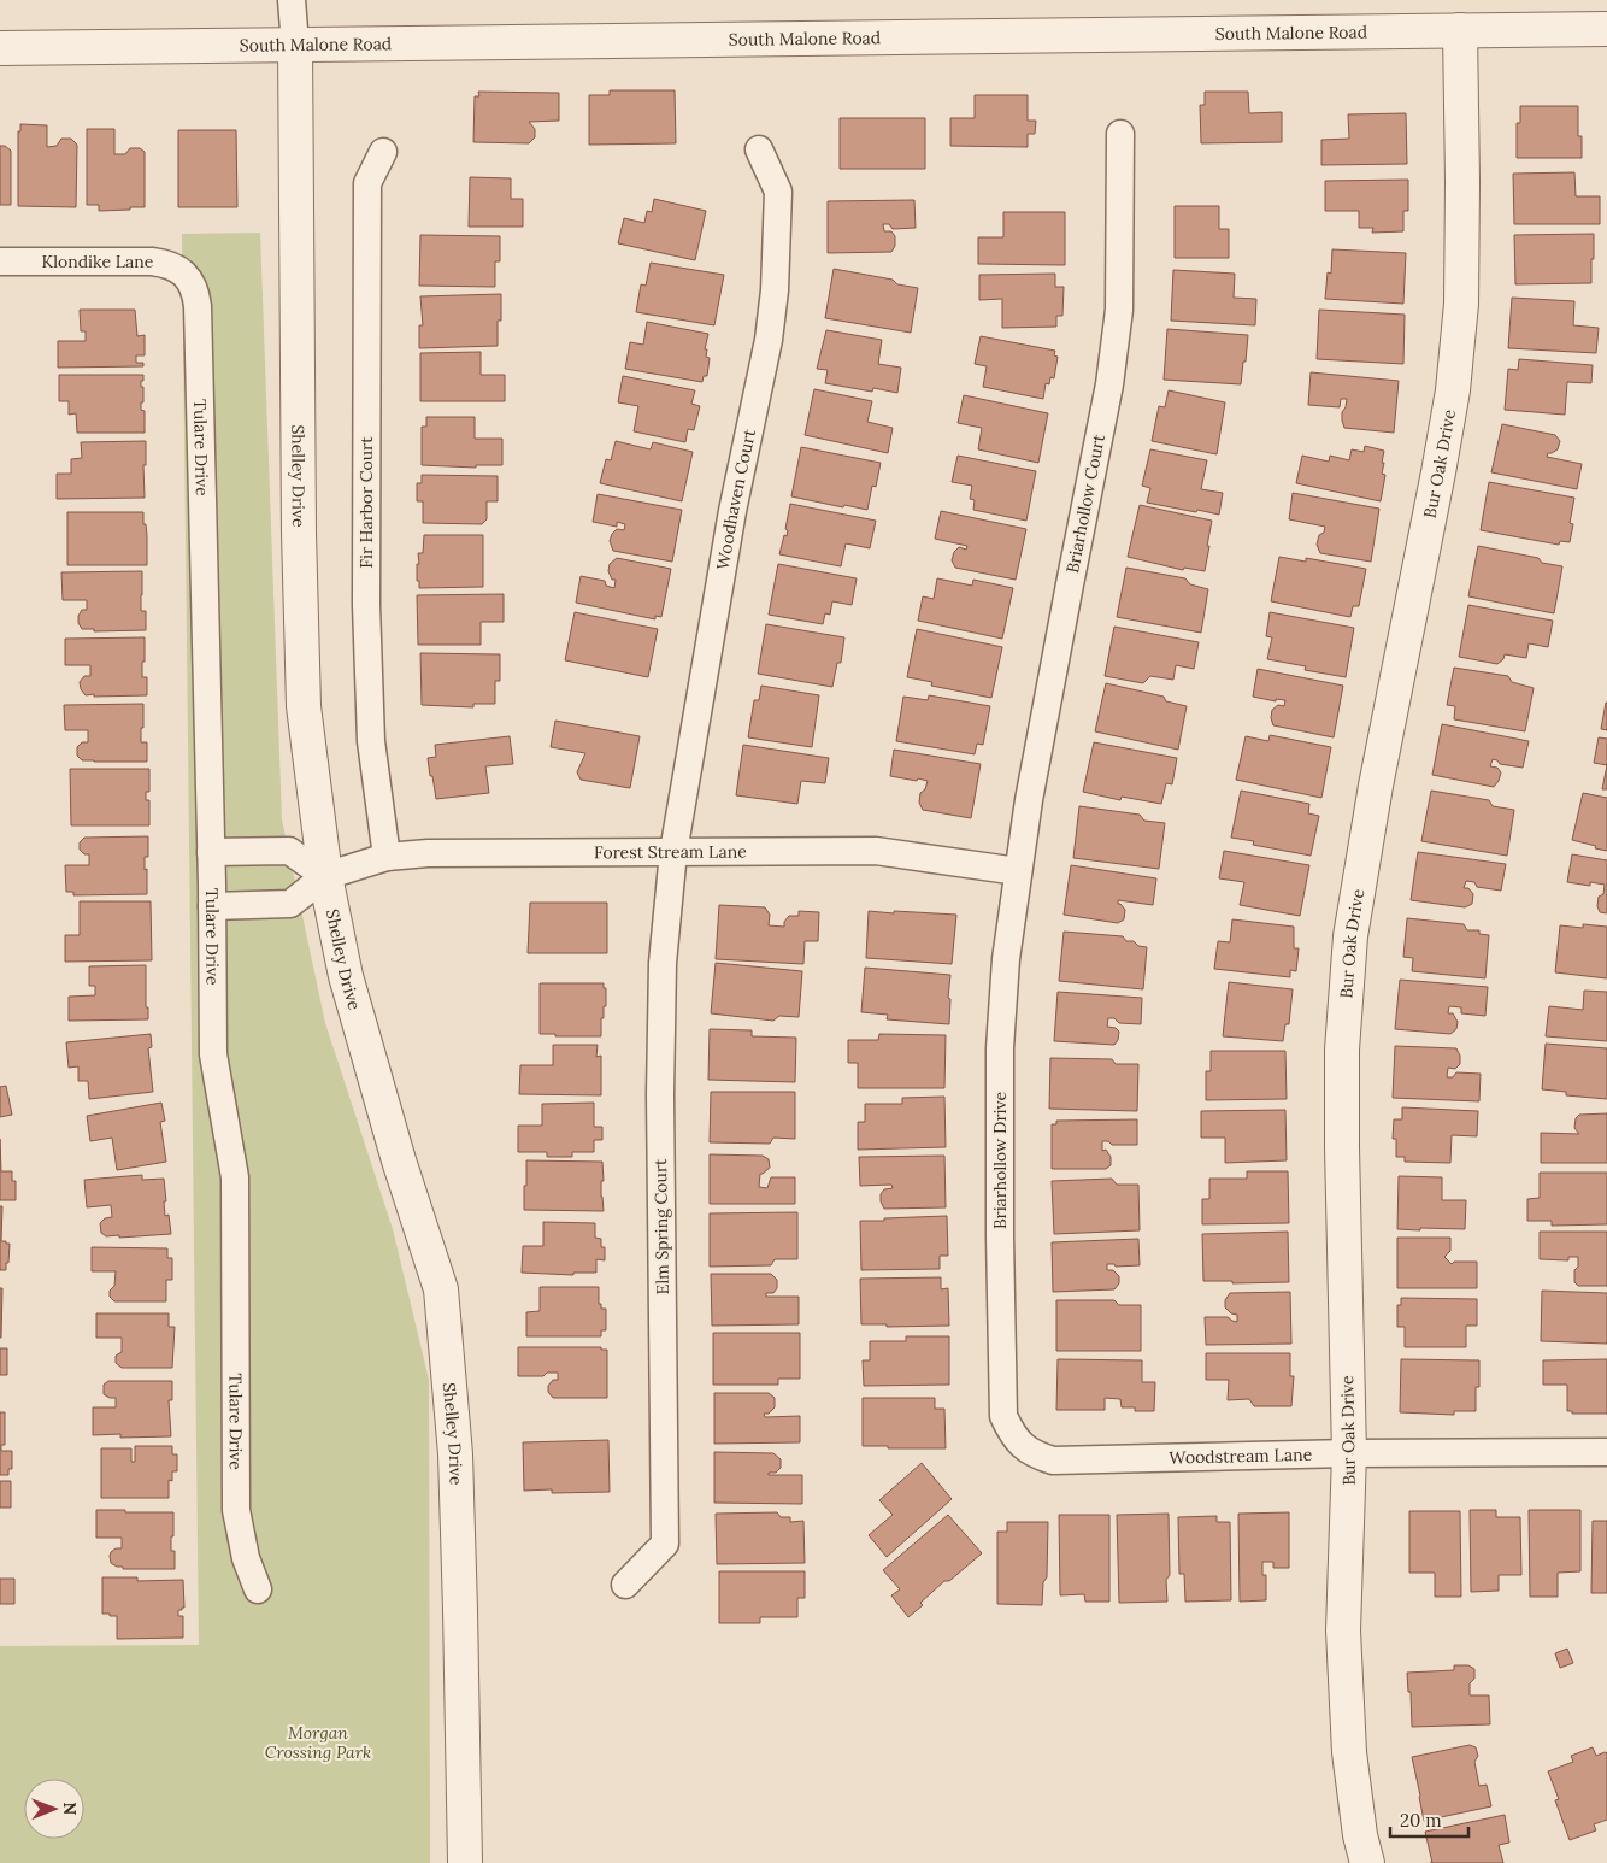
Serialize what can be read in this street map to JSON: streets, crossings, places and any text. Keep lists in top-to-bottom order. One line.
{"streets":{"street":["South Malone Road","Klondike Lane","Tulare Drive","Bur Oak Drive","Shelley Drive","Woodhaven Court","Fir Harbor Court","Briarhollow Court","Forest Stream Lane","Briarhollow Drive","Elm Spring Court","Woodstream Lane"]},"crossings":[["South Malone Road","Bur Oak Drive"],["South Malone Road","Shelley Drive"],["Klondike Lane","Tulare Drive"],["Tulare Drive","Forest Stream Lane"],["Bur Oak Drive","Woodstream Lane"],["Shelley Drive","Forest Stream Lane"],["Woodhaven Court","Forest Stream Lane"],["Woodhaven Court","Elm Spring Court"],["Fir Harbor Court","Forest Stream Lane"],["Briarhollow Court","Forest Stream Lane"],["Briarhollow Court","Briarhollow Drive"],["Forest Stream Lane","Briarhollow Drive"],["Forest Stream Lane","Elm Spring Court"],["Briarhollow Drive","Woodstream Lane"]],"parks":["Morgan Crossing Park"],"scale_bar":"20 m","north":"right"}
